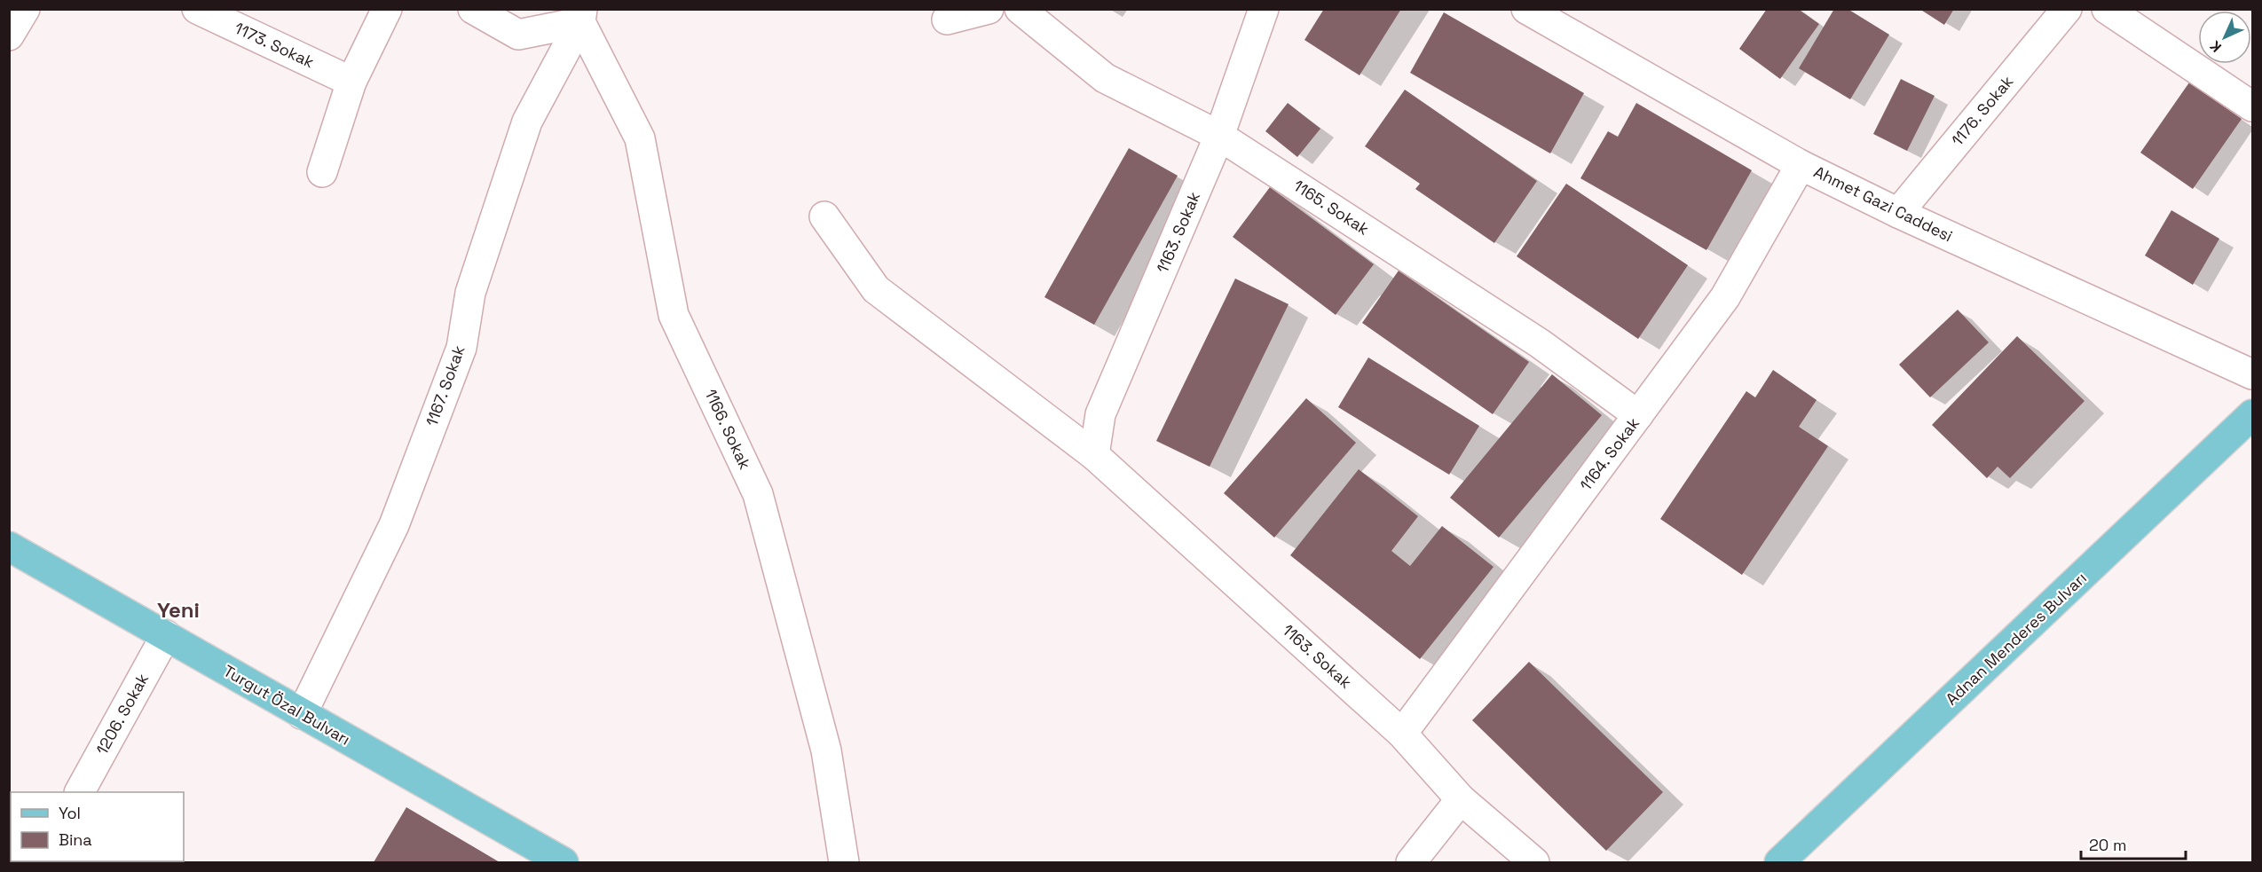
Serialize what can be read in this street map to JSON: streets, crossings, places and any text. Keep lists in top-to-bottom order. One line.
{"streets":{"main road":["Adnan Menderes Bulvarı","Turgut Özal Bulvarı"],"street":["1173. Sokak","1176. Sokak","Ahmet Gazi Caddesi","1165. Sokak","1163. Sokak","1167. Sokak","1166. Sokak","1164. Sokak","1206. Sokak"]},"crossings":[["1176. Sokak","Ahmet Gazi Caddesi"],["Ahmet Gazi Caddesi","1164. Sokak"],["1165. Sokak","1163. Sokak"],["1165. Sokak","1164. Sokak"],["1163. Sokak","1164. Sokak"],["1167. Sokak","1166. Sokak"],["1167. Sokak","Turgut Özal Bulvarı"],["Turgut Özal Bulvarı","1206. Sokak"]],"districts":["Yeni"],"legend":["Yol","Bina"],"scale_bar":"20 m","north":"bottom left"}
